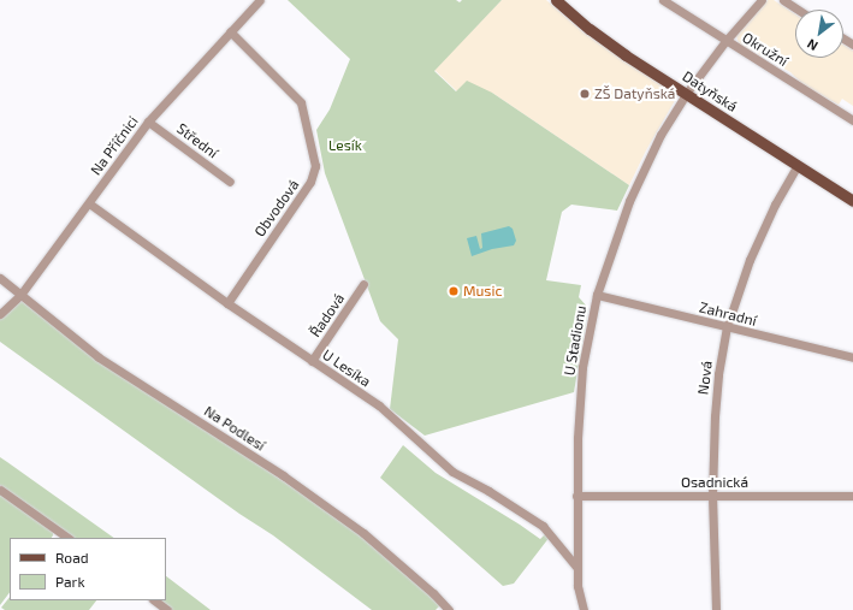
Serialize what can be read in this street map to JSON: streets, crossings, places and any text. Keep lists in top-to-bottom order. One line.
{"streets":{"main road":["Datyňská"],"street":["Okružní","Střední","Na Příčnici","Obvodová","Zahradní","Řadová","U Stadionu","U Lesíka","Nová","Na Podlesí","Osadnická"]},"crossings":[["Okružní","U Stadionu"],["Datyňská","U Stadionu"],["Datyňská","Nová"],["Střední","Na Příčnici"],["Na Příčnici","Obvodová"],["Na Příčnici","U Lesíka"],["Na Příčnici","Na Podlesí"],["Obvodová","U Lesíka"],["Zahradní","U Stadionu"],["Zahradní","Nová"],["Řadová","U Lesíka"],["U Stadionu","U Lesíka"],["U Stadionu","Osadnická"],["Nová","Osadnická"]],"parks":["Lesík"],"places":["ZŠ Datyňská","Music"],"legend":["Road","Park"],"north":"bottom left"}
